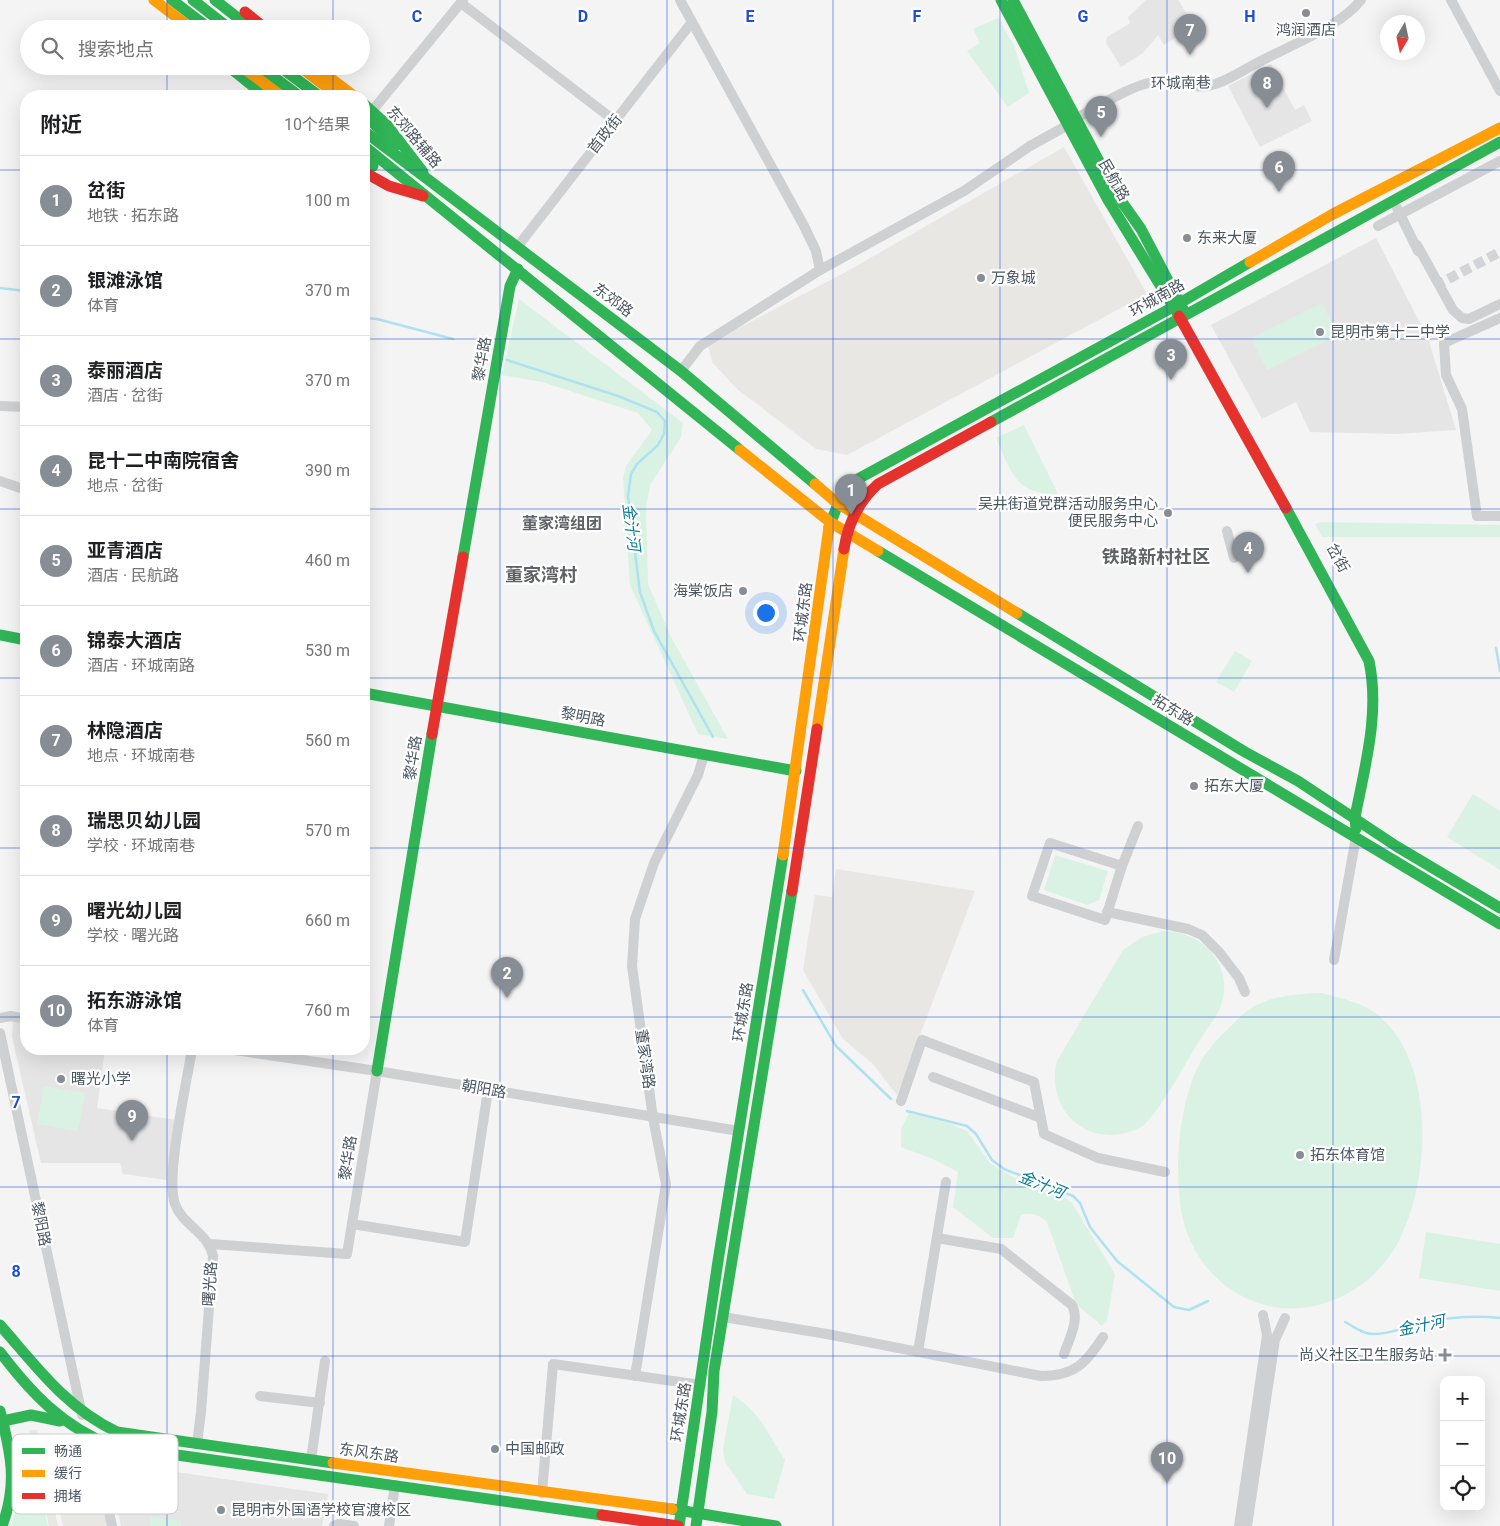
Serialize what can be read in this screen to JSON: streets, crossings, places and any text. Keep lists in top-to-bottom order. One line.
{"streets":{"main road":["民航路","环城南路","东郊路","黎华路","岔街","环城东路","拓东路","黎明路","东风东路"],"street":["环城南巷","首政街","董家湾路","朝阳路","黎阳路","曙光路"]},"crossings":[["环城南巷","民航路"],["环城南巷","东郊路"],["首政街","东郊路"],["民航路","环城南路"],["民航路","岔街"],["环城南路","东郊路"],["环城南路","岔街"],["环城南路","环城东路"],["环城南路","拓东路"],["东郊路","环城东路"],["东郊路","拓东路"],["黎华路","黎明路"],["黎华路","朝阳路"],["黎华路","曙光路"],["岔街","拓东路"],["环城东路","拓东路"],["环城东路","黎明路"],["环城东路","朝阳路"],["环城东路","东风东路"],["黎明路","董家湾路"],["董家湾路","朝阳路"],["黎阳路","东风东路"],["曙光路","东风东路"]],"districts":["董家湾组团","铁路新村社区","董家湾村"],"water":["金汁河"],"places":{"other":["鸿润酒店","东来大厦","万象城","昆明市第十二中学","吴井街道党群活动服务中心 便民服务中心","海棠饭店","拓东大厦","曙光小学","拓东体育馆","中国邮政","昆明市外国语学校官渡校区"],"health":["尚义社区卫生服务站"]},"legend":["畅通","缓行","拥堵"],"north":"bottom","page":{"pins":["7","8","5","6","3","1","4","2","9","10"],"search":"搜索地点","heading":["附近","10个结果"],"list":[{"mark":"1","name":"岔街","note":"地铁 · 拓东路","value":"100 m"},{"mark":"2","name":"银滩泳馆","note":"体育","value":"370 m"},{"mark":"3","name":"泰丽酒店","note":"酒店 · 岔街","value":"370 m"},{"mark":"4","name":"昆十二中南院宿舍","note":"地点 · 岔街","value":"390 m"},{"mark":"5","name":"亚青酒店","note":"酒店 · 民航路","value":"460 m"},{"mark":"6","name":"锦泰大酒店","note":"酒店 · 环城南路","value":"530 m"},{"mark":"7","name":"林隐酒店","note":"地点 · 环城南巷","value":"560 m"},{"mark":"8","name":"瑞思贝幼儿园","note":"学校 · 环城南巷","value":"570 m"},{"mark":"9","name":"曙光幼儿园","note":"学校 · 曙光路","value":"660 m"},{"mark":"10","name":"拓东游泳馆","note":"体育","value":"760 m"}],"map_buttons":["+","−"]},"grid":{"columns":["C","D","E","F","G","H"],"rows":["7","8"]}}
